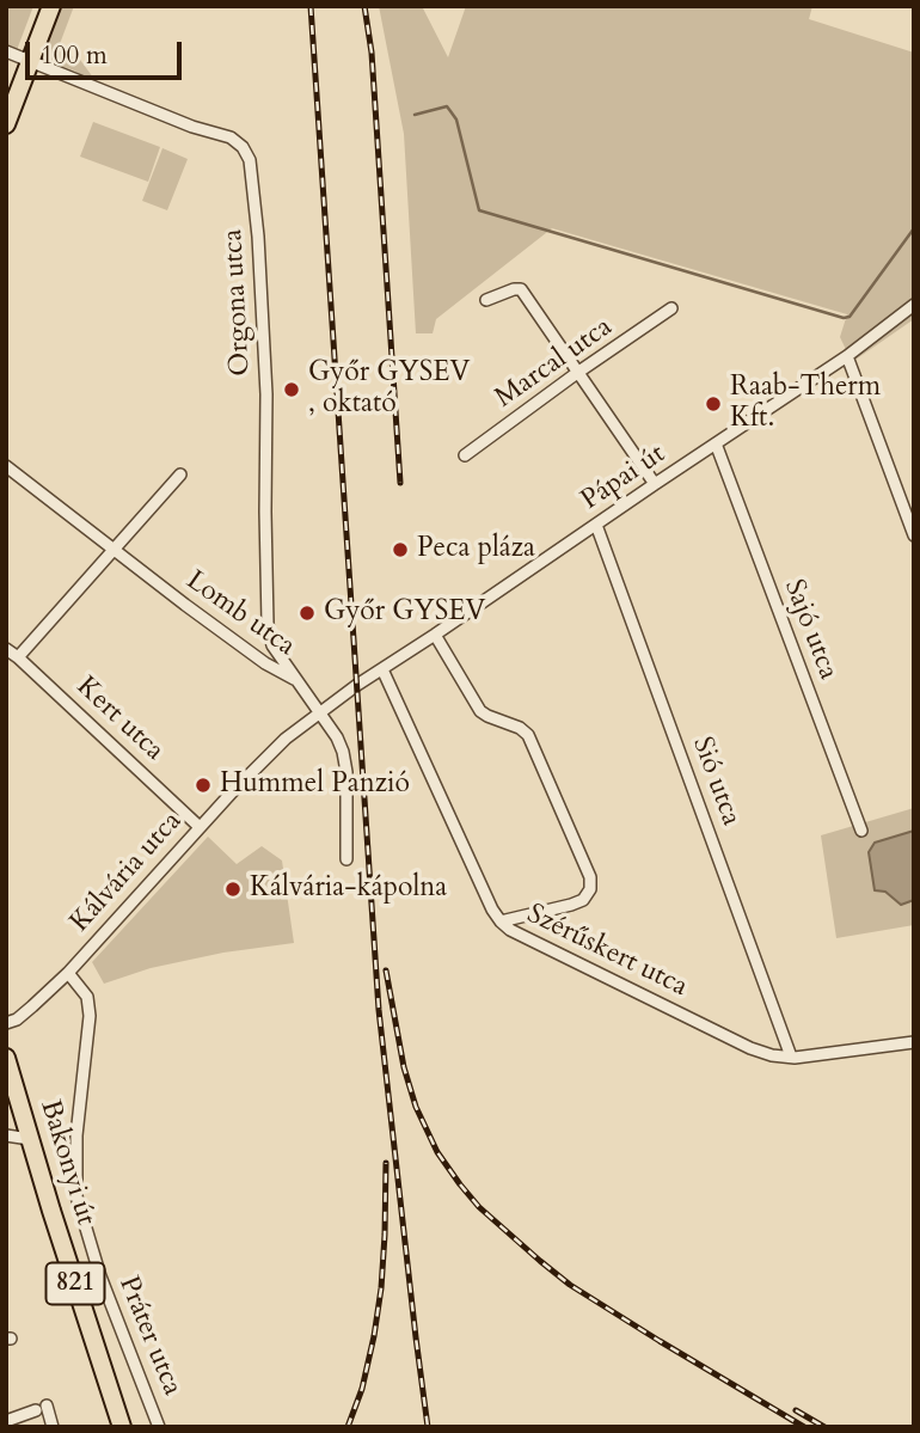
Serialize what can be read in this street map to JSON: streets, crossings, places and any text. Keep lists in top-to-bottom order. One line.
{"streets":{"main road":["Bakonyi út","821"],"street":["Orgona utca","Marcal utca","Pápai út","Lomb utca","Sajó utca","Kert utca","Sió utca","Kálvária utca","Szérűskert utca","Práter utca"]},"crossings":[["Orgona utca","Lomb utca"],["Pápai út","Sajó utca"],["Pápai út","Sió utca"],["Pápai út","Kálvária utca"],["Pápai út","Szérűskert utca"],["Lomb utca","Kálvária utca"],["Kert utca","Kálvária utca"],["Sió utca","Szérűskert utca"],["Kálvária utca","Práter utca"]],"places":["Győr GYSEV , oktató","Raab-Therm Kft.","Peca pláza","Győr GYSEV","Hummel Panzió","Kálvária-kápolna"],"scale_bar":"100 m"}
